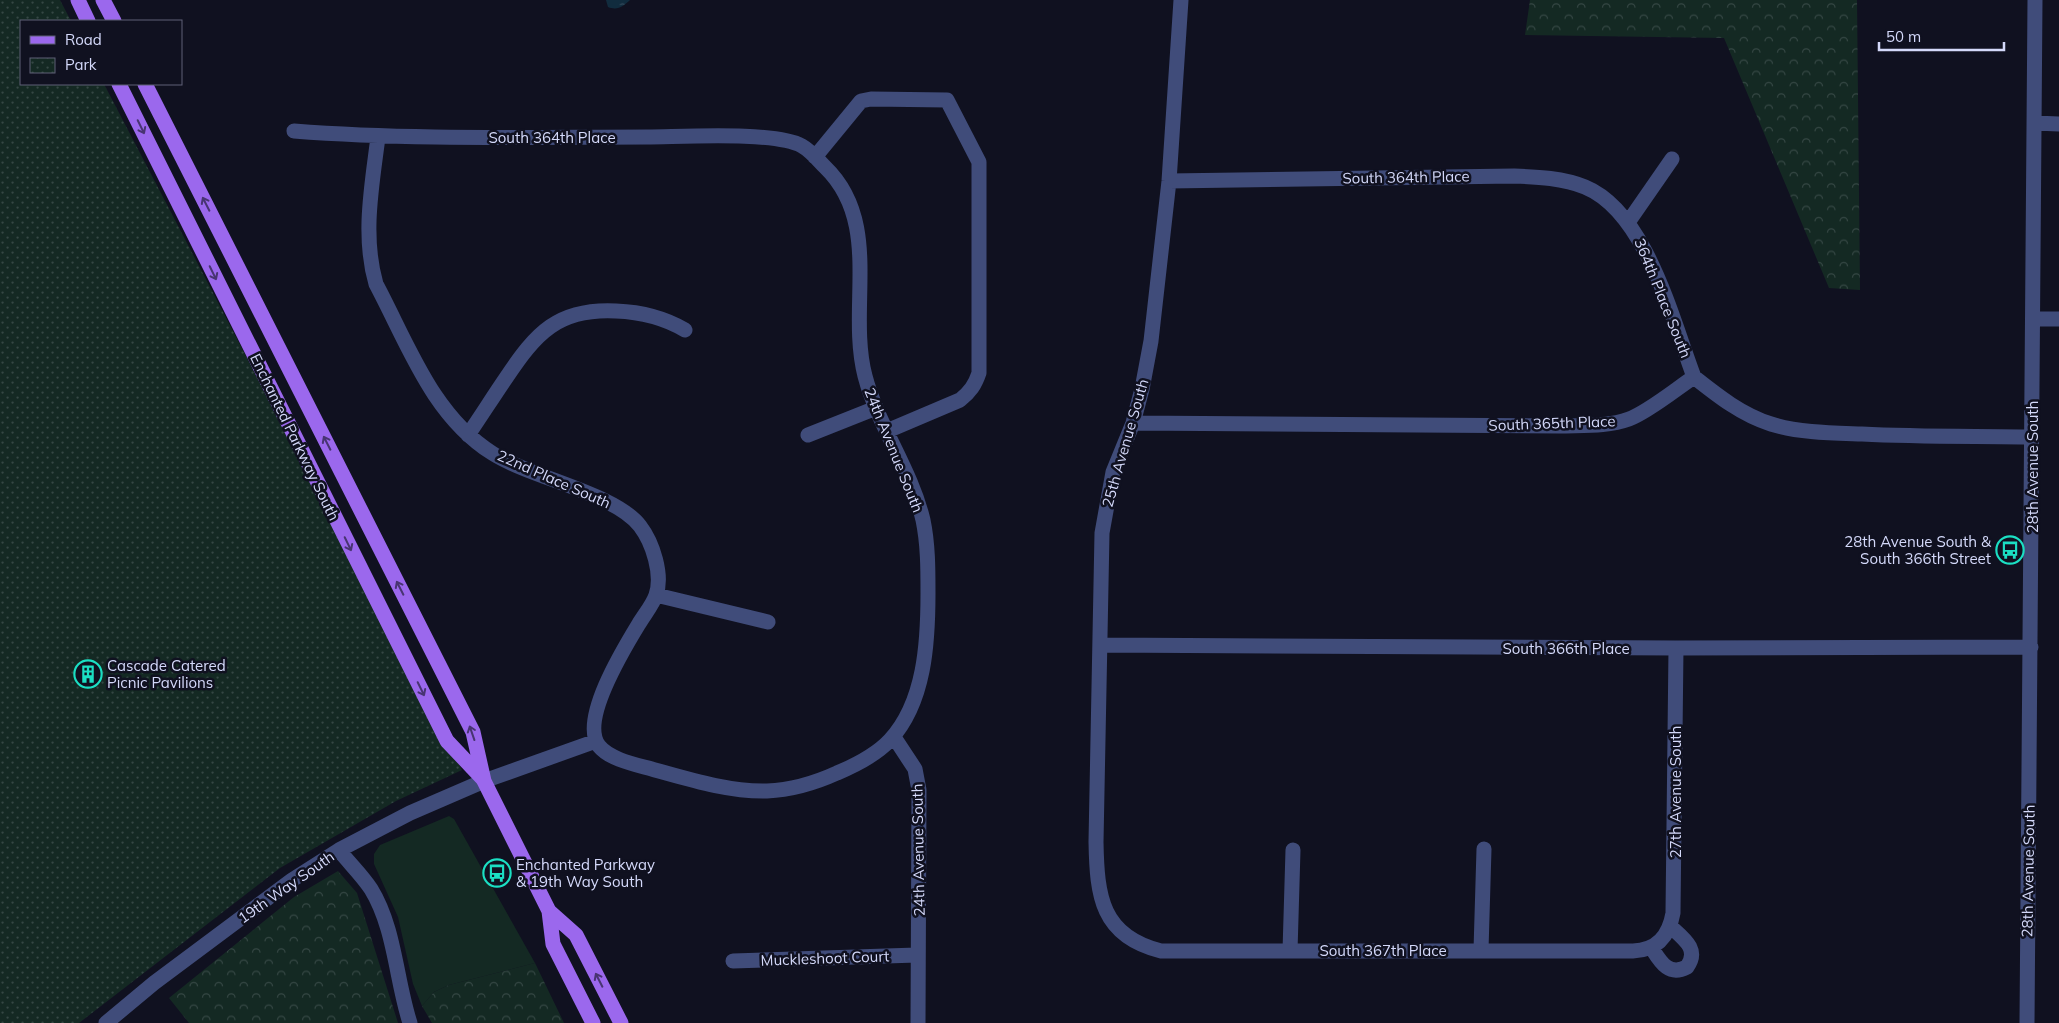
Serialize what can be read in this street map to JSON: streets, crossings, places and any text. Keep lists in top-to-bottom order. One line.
{"streets":{"main road":["Enchanted Parkway South"],"street":["South 364th Place","364th Place South","South 365th Place","25th Avenue South","24th Avenue South","28th Avenue South","22nd Place South","South 366th Place","27th Avenue South","19th Way South","South 367th Place","Muckleshoot Court"]},"crossings":[["South 364th Place","364th Place South"],["South 364th Place","25th Avenue South"],["South 364th Place","24th Avenue South"],["South 364th Place","22nd Place South"],["364th Place South","South 365th Place"],["South 365th Place","25th Avenue South"],["Enchanted Parkway South","19th Way South"],["25th Avenue South","South 366th Place"],["25th Avenue South","South 367th Place"],["24th Avenue South","Muckleshoot Court"],["28th Avenue South","South 366th Place"],["South 366th Place","27th Avenue South"],["27th Avenue South","South 367th Place"]],"places":{"bus stop":["28th Avenue South & South 366th Street","Enchanted Parkway & 19th Way South"],"building":["Cascade Catered Picnic Pavilions"]},"legend":["Road","Park"],"scale_bar":"50 m"}
